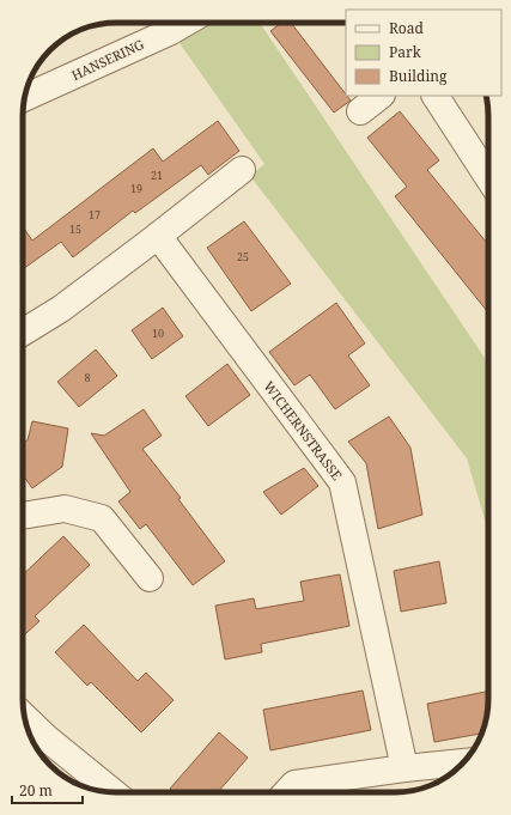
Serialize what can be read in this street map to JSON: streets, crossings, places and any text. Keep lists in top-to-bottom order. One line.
{"streets":{"street":["HANSERING","WICHERNSTRASSE"]},"house_numbers":["21","19","17","15","25","10","8"],"legend":["Road","Park","Building"],"scale_bar":"20 m"}
